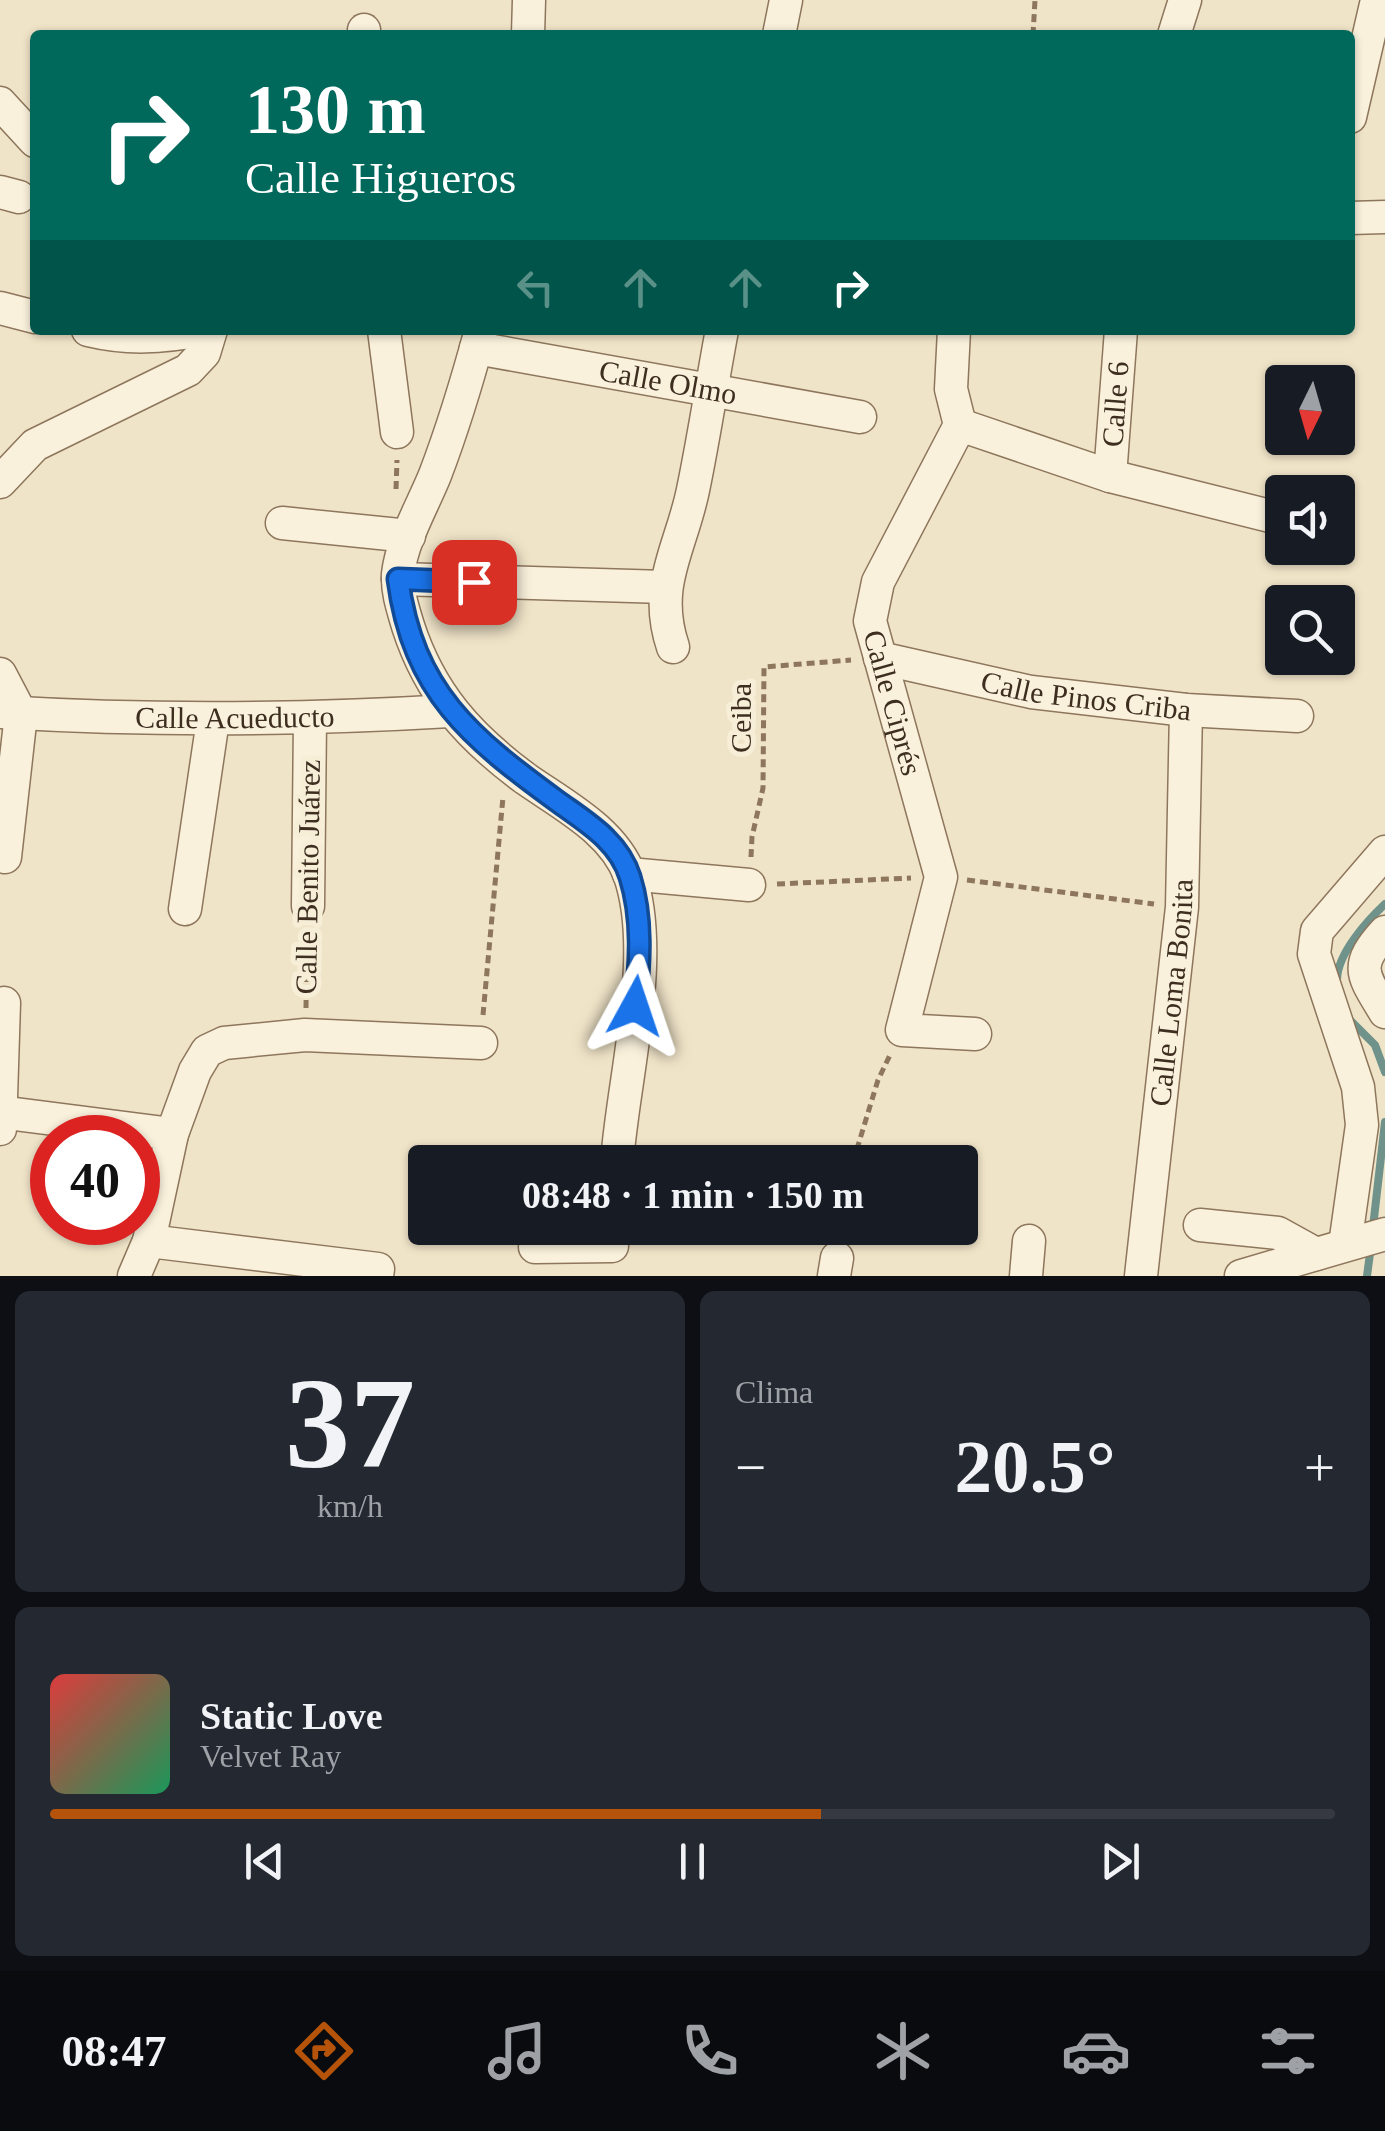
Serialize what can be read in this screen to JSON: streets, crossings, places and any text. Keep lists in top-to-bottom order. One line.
{"streets":{"street":["Calle Olmo","Calle 6","Calle Pinos Criba","Calle Ciprés","Calle Acueducto","Calle Benito Juárez","Calle Loma Bonita"],"path":["Ceiba"]},"crossings":[["Calle Pinos Criba","Calle Ciprés"],["Calle Pinos Criba","Ceiba"],["Calle Pinos Criba","Calle Loma Bonita"],["Calle Ciprés","Ceiba"],["Calle Acueducto","Calle Benito Juárez"]],"north":"bottom","page":{"turn":["130 m","Calle Higueros"],"limit":"40","trip":"08:48 · 1 min · 150 m","tile":[["37","km/h"],"Clima"],"heat":["−","20.5°","+"],"song":["Static Love","Velvet Ray"],"tabs":"08:47"}}
